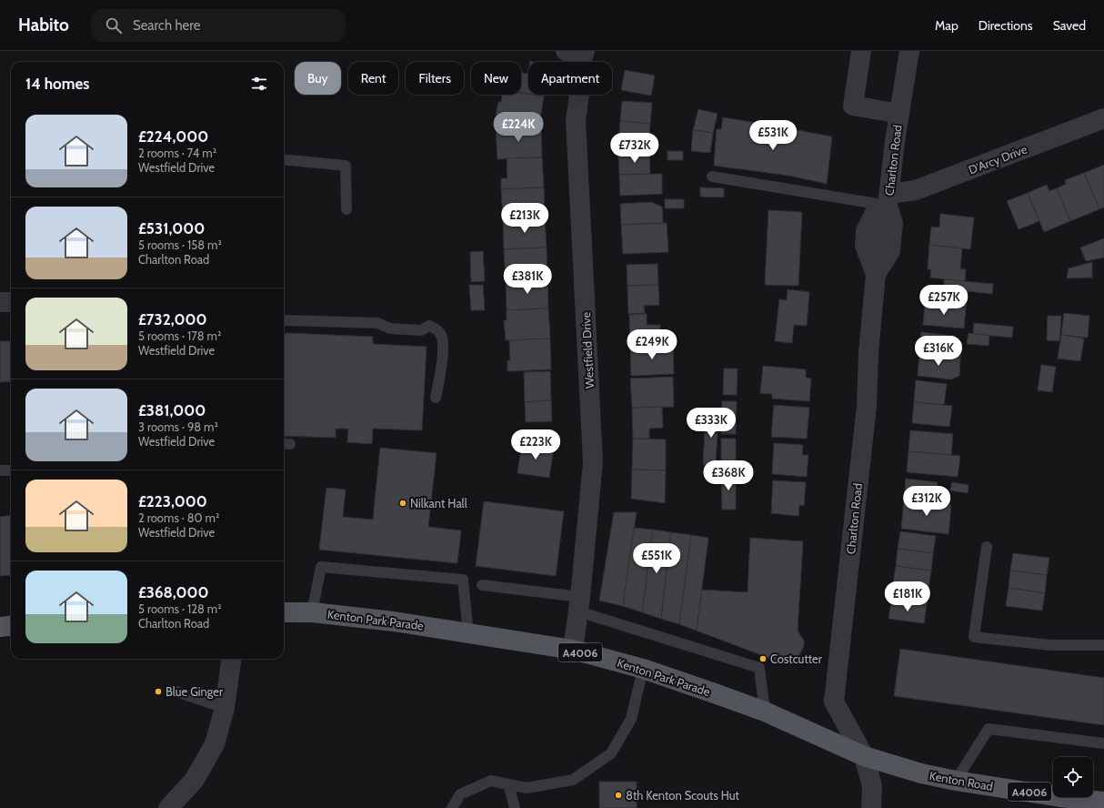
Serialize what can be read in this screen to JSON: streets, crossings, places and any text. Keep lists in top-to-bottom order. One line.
{"streets":{"main road":["Kenton Park Parade","A4006","Kenton Road"],"street":["D'Arcy Drive","Charlton Road","Westfield Drive"]},"crossings":[["D'Arcy Drive","Charlton Road"],["Charlton Road","Kenton Park Parade"],["Charlton Road","Kenton Road"],["Westfield Drive","Kenton Park Parade"],["Kenton Park Parade","Kenton Road"]],"places":["Nilkant Hall","Costcutter","Blue Ginger","8th Kenton Scouts Hut"],"page":{"header":"Habito","search":"Search here","nav":["Map","Directions","Saved"],"chip":["Buy","Rent","Filters","New","Apartment"],"heading":"14 homes","list":[{"name":"£224,000","note":"2 rooms · 74 m² · Westfield Drive"},{"name":"£531,000","note":"5 rooms · 158 m² · Charlton Road"},{"name":"£732,000","note":"5 rooms · 178 m² · Westfield Drive"},{"name":"£381,000","note":"3 rooms · 98 m² · Westfield Drive"},{"name":"£223,000","note":"2 rooms · 80 m² · Westfield Drive"},{"name":"£368,000","note":"5 rooms · 128 m² · Charlton Road"}],"price":["£224K","£531K","£732K","£213K","£381K","£257K","£249K","£316K","£333K","£223K","£368K","£312K","£551K","£181K"]}}
